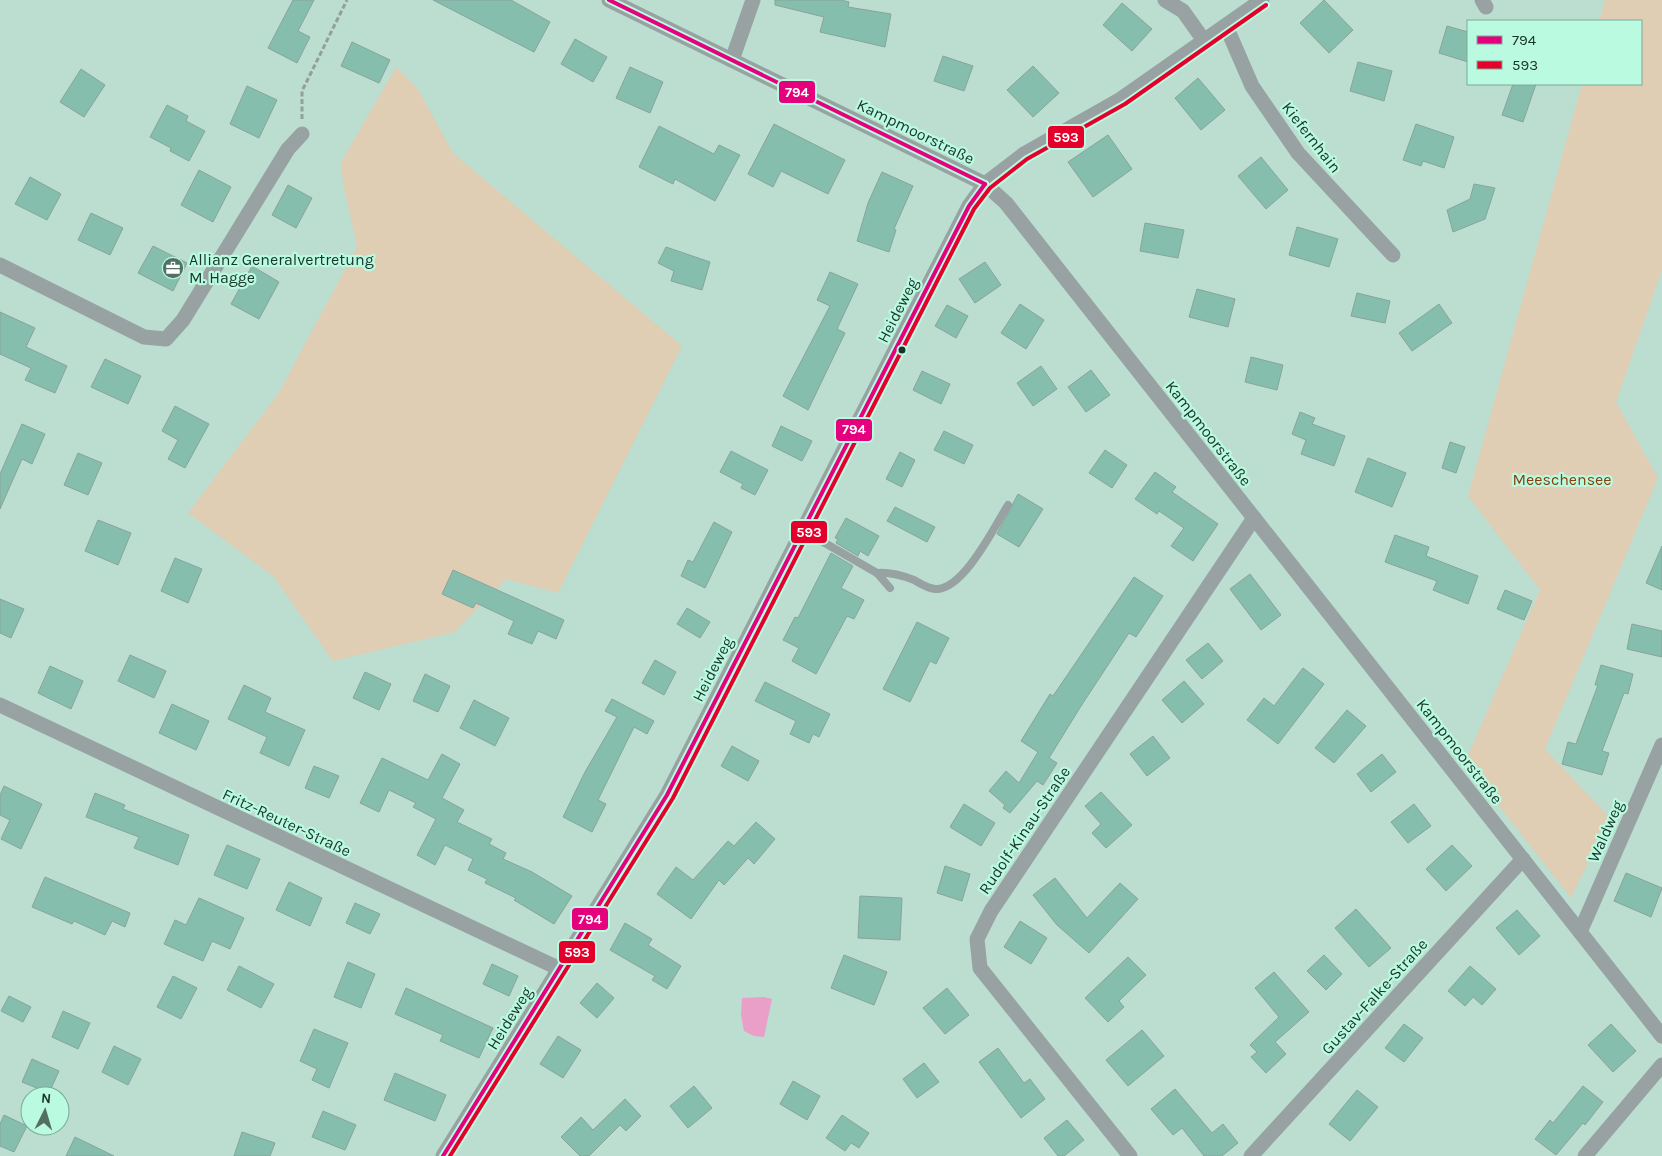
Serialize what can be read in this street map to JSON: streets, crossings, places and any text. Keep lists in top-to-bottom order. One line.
{"streets":{"street":["Kampmoorstraße","Kiefernhain","Heideweg","Fritz-Reuter-Straße","Rudolf-Kinau-Straße","Waldweg","Gustav-Falke-Straße"]},"crossings":[["Kampmoorstraße","Heideweg"],["Kampmoorstraße","Rudolf-Kinau-Straße"],["Kampmoorstraße","Waldweg"],["Kampmoorstraße","Gustav-Falke-Straße"],["Heideweg","Fritz-Reuter-Straße"]],"parks":["Meeschensee"],"places":{"office":["Allianz Generalvertretung M. Hagge"]},"lines":["transit line 794","transit line 593"],"legend":["794","593"],"north":"top"}
